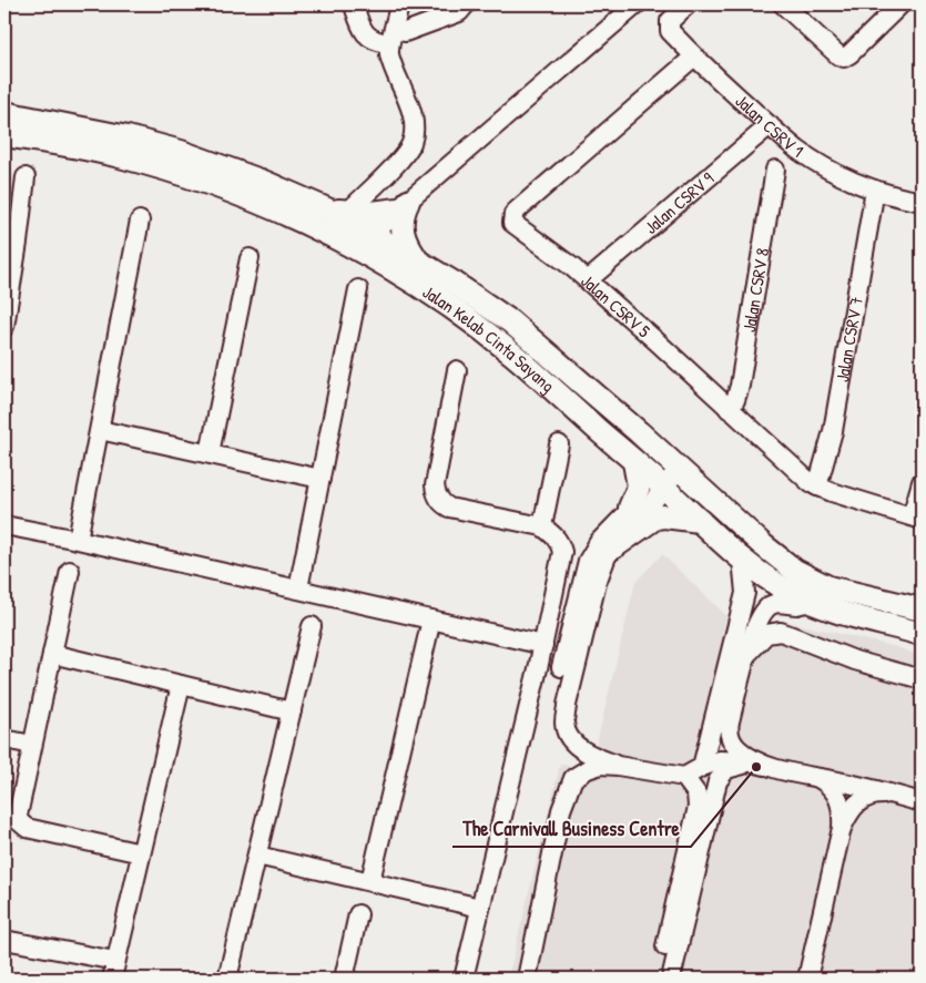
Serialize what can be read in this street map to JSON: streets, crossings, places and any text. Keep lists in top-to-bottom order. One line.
{"streets":{"main road":["Jalan Kelab Cinta Sayang"],"street":["Jalan CSRV 1","Jalan CSRV 9","Jalan CSRV 8","Jalan CSRV 5","Jalan CSRV 7"]},"crossings":[["Jalan CSRV 1","Jalan CSRV 9"],["Jalan CSRV 1","Jalan CSRV 5"],["Jalan CSRV 1","Jalan CSRV 7"],["Jalan CSRV 9","Jalan CSRV 5"],["Jalan CSRV 8","Jalan CSRV 5"],["Jalan CSRV 5","Jalan CSRV 7"]],"places":["The Carnivall Business Centre"]}
